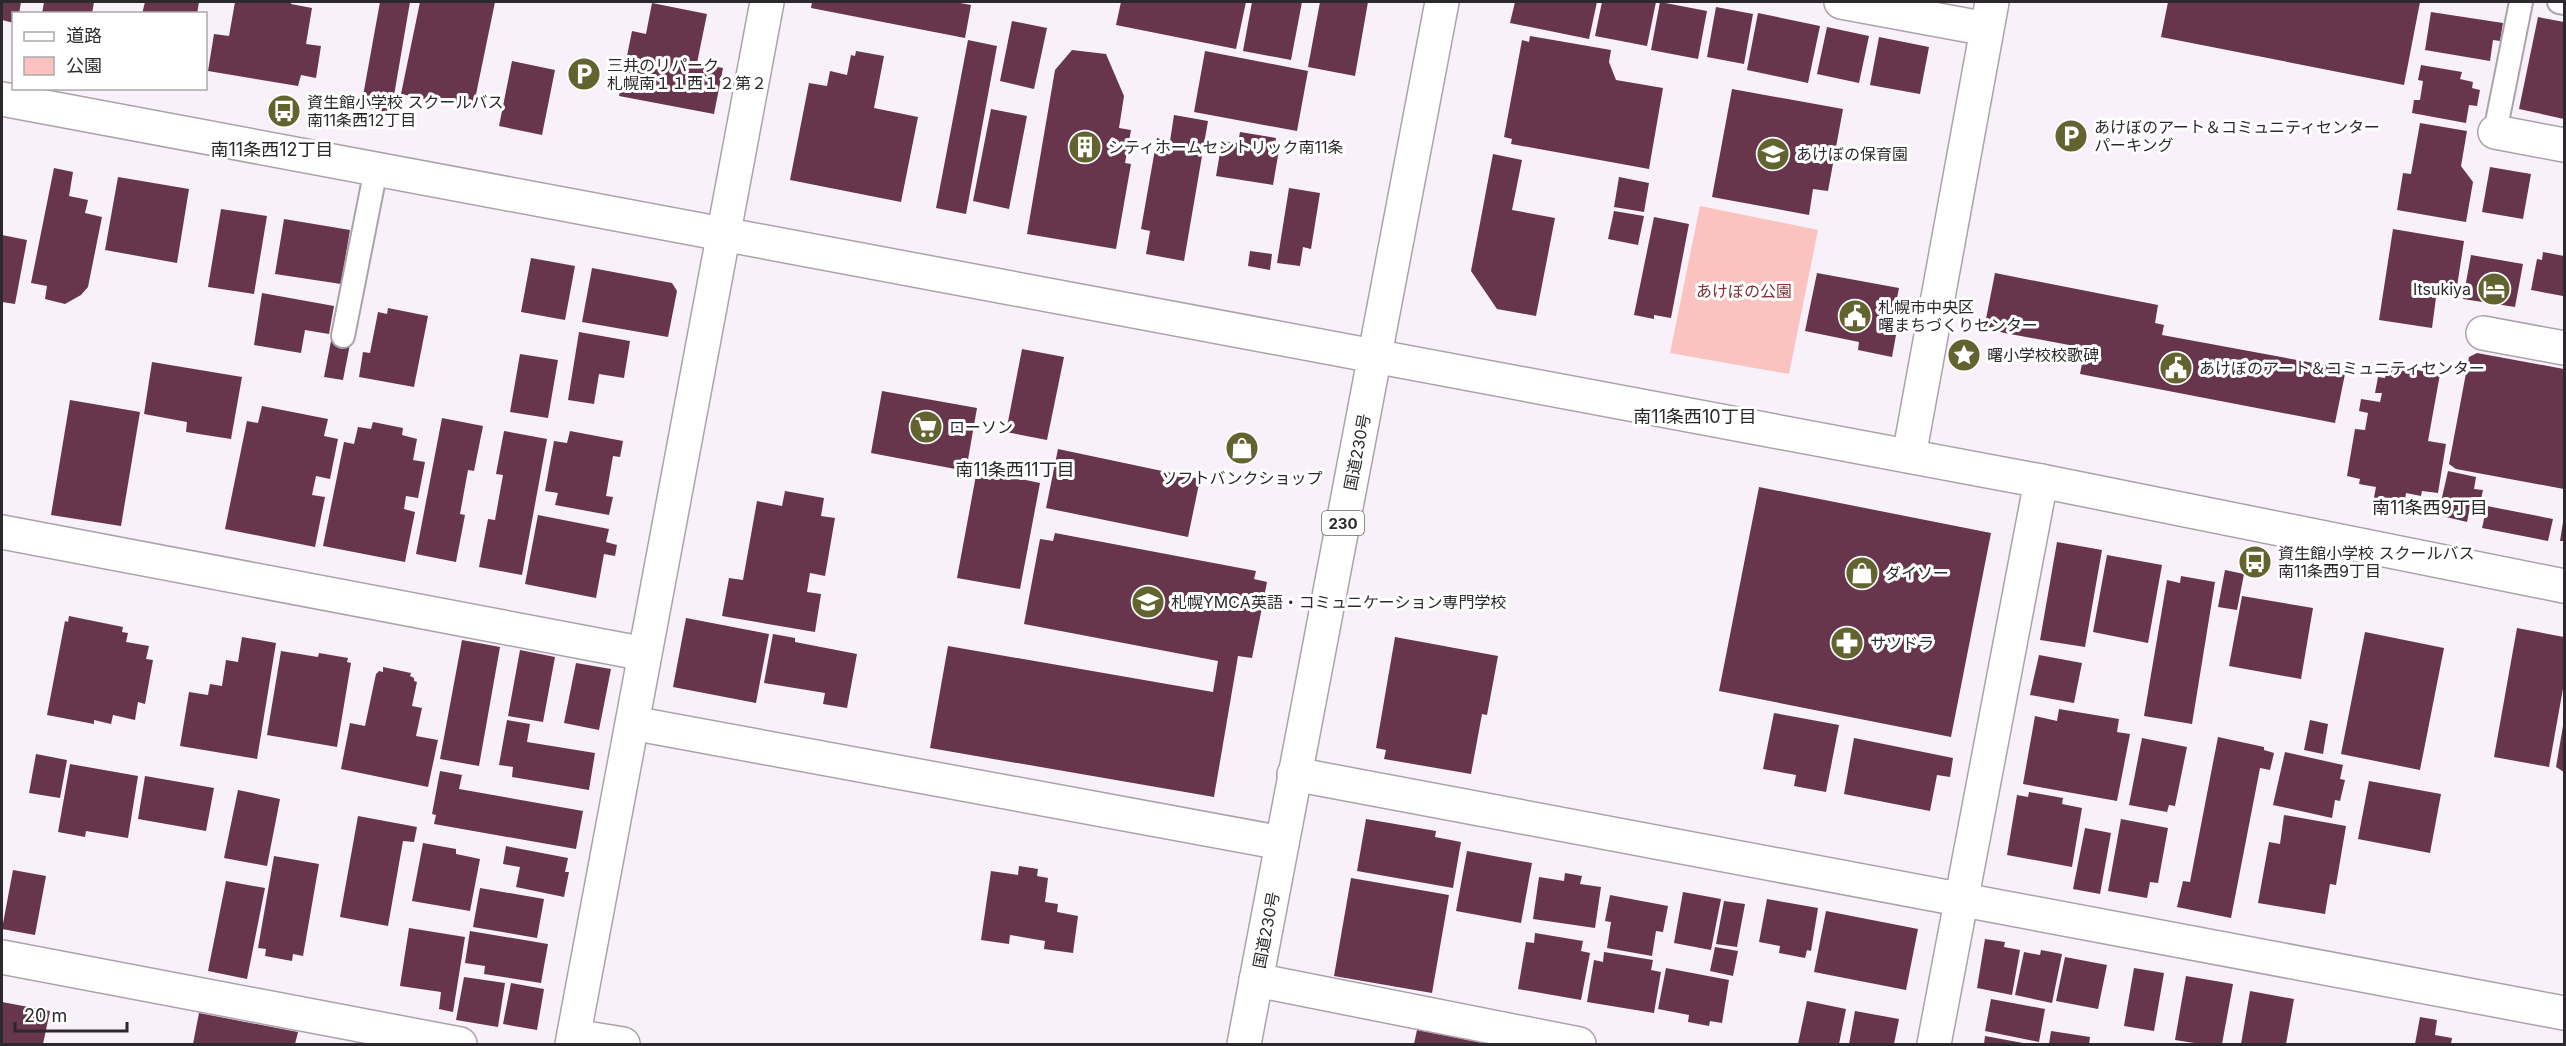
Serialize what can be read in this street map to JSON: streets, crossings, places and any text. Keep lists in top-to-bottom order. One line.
{"streets":{"main road":["国道230号","230"]},"districts":["南11条西12丁目","南11条西10丁目","南11条西11丁目","南11条西9丁目"],"parks":["あけぼの公園"],"places":{"parking":["三井のリパーク 札幌南１１西１２第２","あけぼのアート＆コミュニティセンター パーキング"],"bus stop":["資生館小学校 スクールバス 南11条西12丁目","資生館小学校 スクールバス 南11条西9丁目"],"building":["シティホームセントリック南11条"],"school or university":["あけぼの保育園","札幌YMCA英語・コミュニケーション専門学校"],"hotel":["Itsukiya"],"public building":["札幌市中央区 曙まちづくりセンター","あけぼのアート＆コミュニティセンター"],"place":["曙小学校校歌碑"],"supermarket":["ローソン"],"shop":["ソフトバンクショップ","ダイソー"],"pharmacy":["サツドラ"]},"legend":["道路","公園"],"scale_bar":"20 m"}
